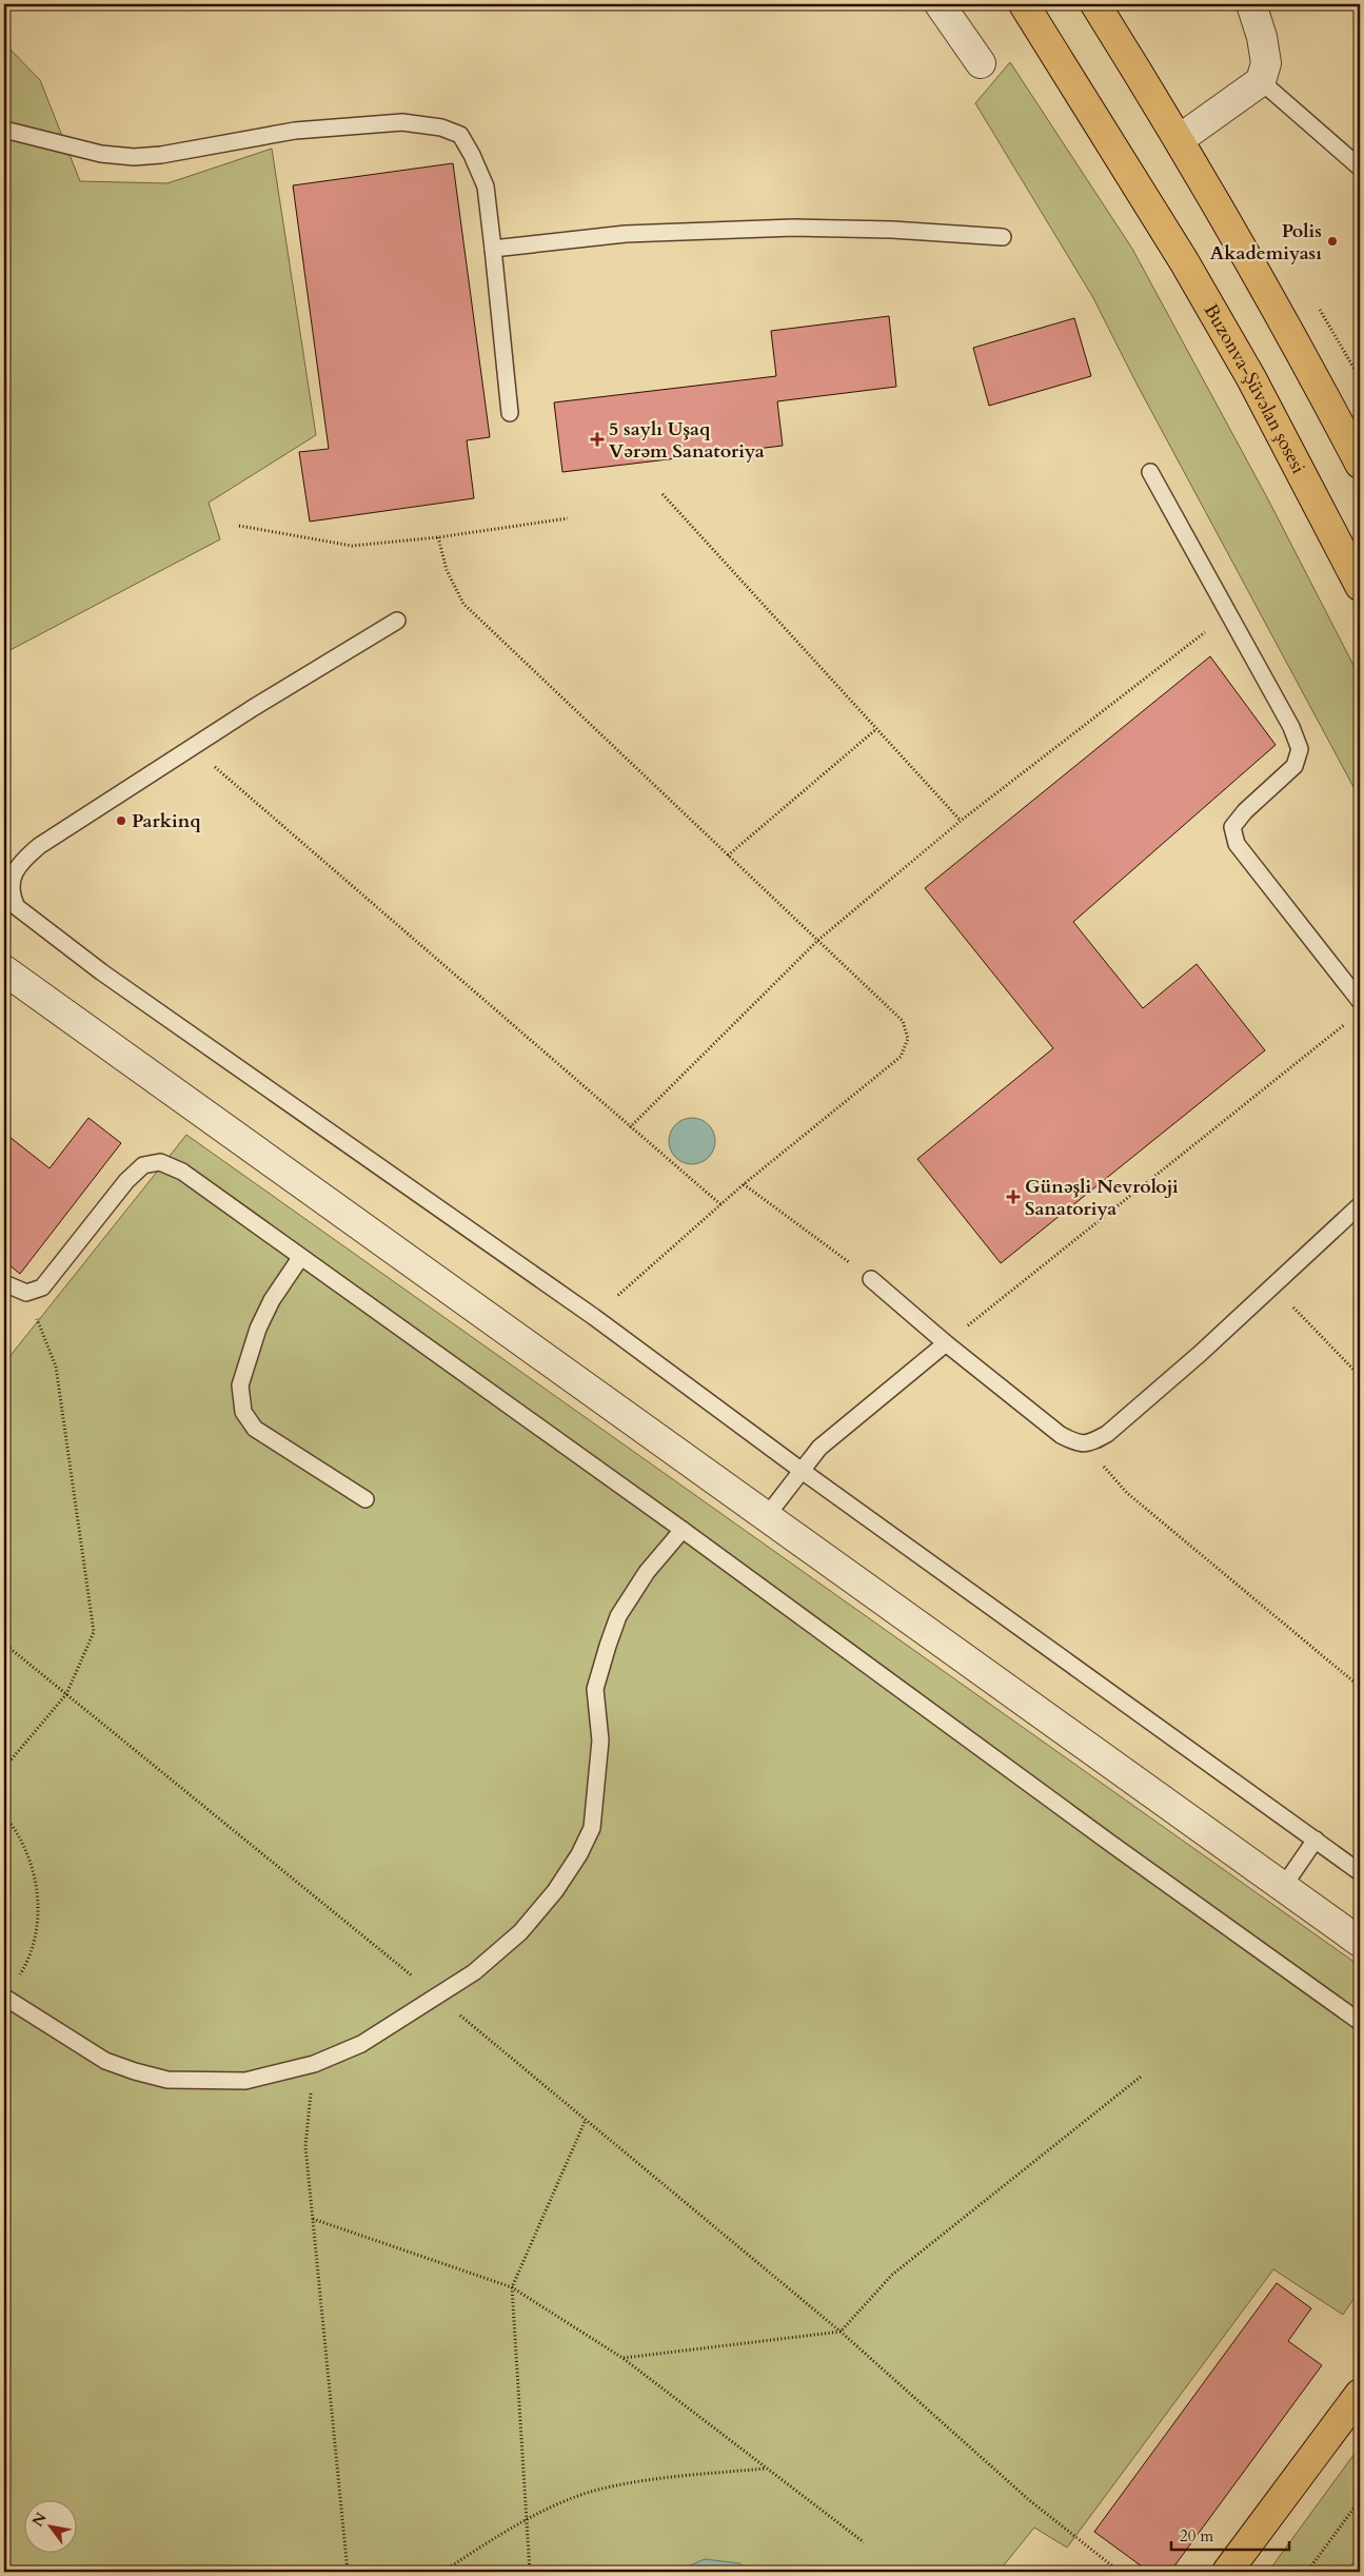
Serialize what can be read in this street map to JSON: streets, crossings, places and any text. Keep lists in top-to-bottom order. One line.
{"streets":{"main road":["Buzonva-Şüvəlan şosesi"]},"places":{"other":["Polis Akademiyası","Parkinq"],"health":["5 saylı Uşaq Vərəm Sanatoriya","Günəşli Nevroloji Sanatoriya"]},"scale_bar":"20 m","north":"top left"}
